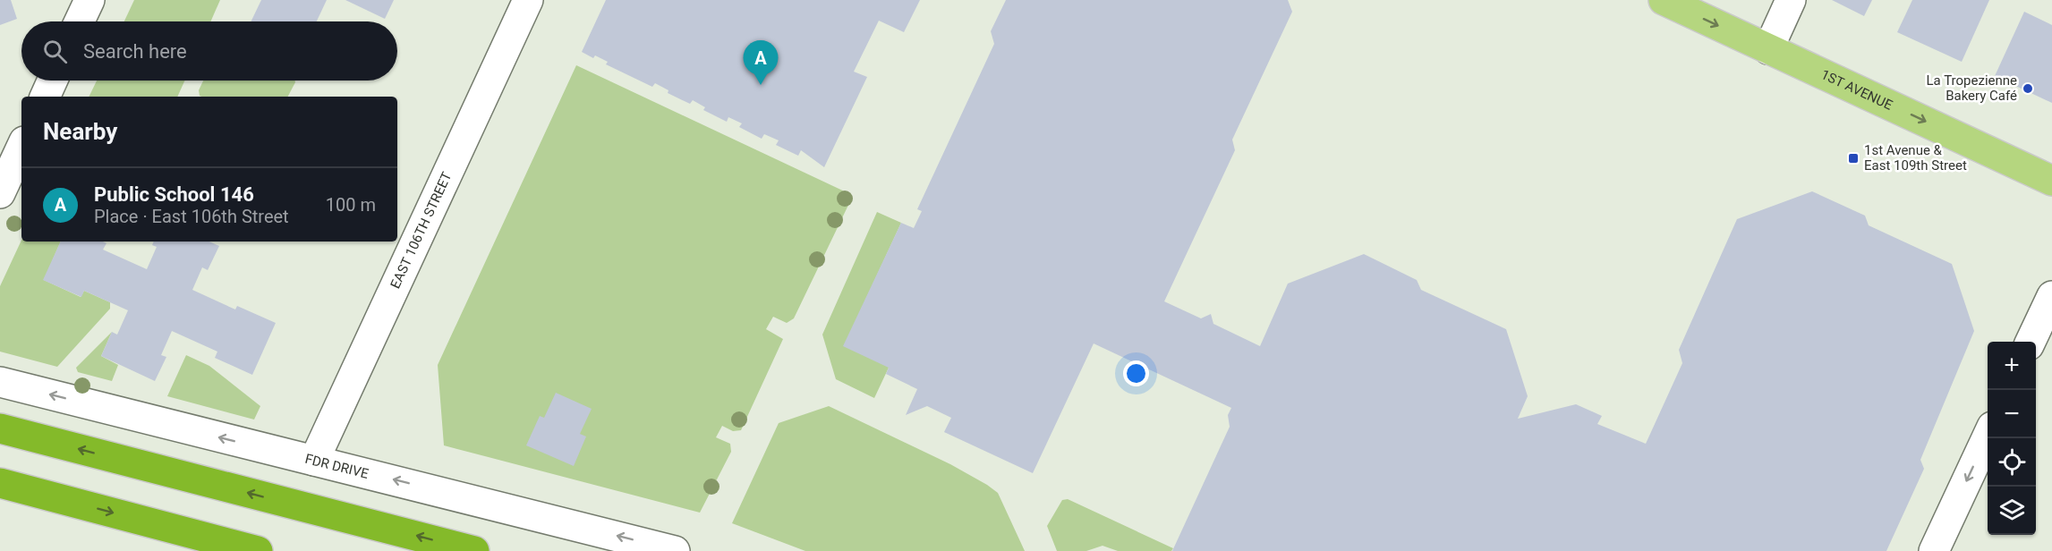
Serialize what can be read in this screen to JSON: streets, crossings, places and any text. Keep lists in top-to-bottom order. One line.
{"streets":{"main road":["1ST AVENUE"],"street":["EAST 106TH STREET","FDR DRIVE"]},"crossings":[["EAST 106TH STREET","FDR DRIVE"]],"one_way":["1ST AVENUE","FDR DRIVE"],"places":{"other":["La Tropezienne Bakery Café"],"transit":["1st Avenue & East 109th Street"]},"page":{"search":"Search here","pins":"A","heading":"Nearby","list":[{"mark":"A","name":"Public School 146","note":"Place · East 106th Street","value":"100 m"}],"map_buttons":["+","−"]}}
